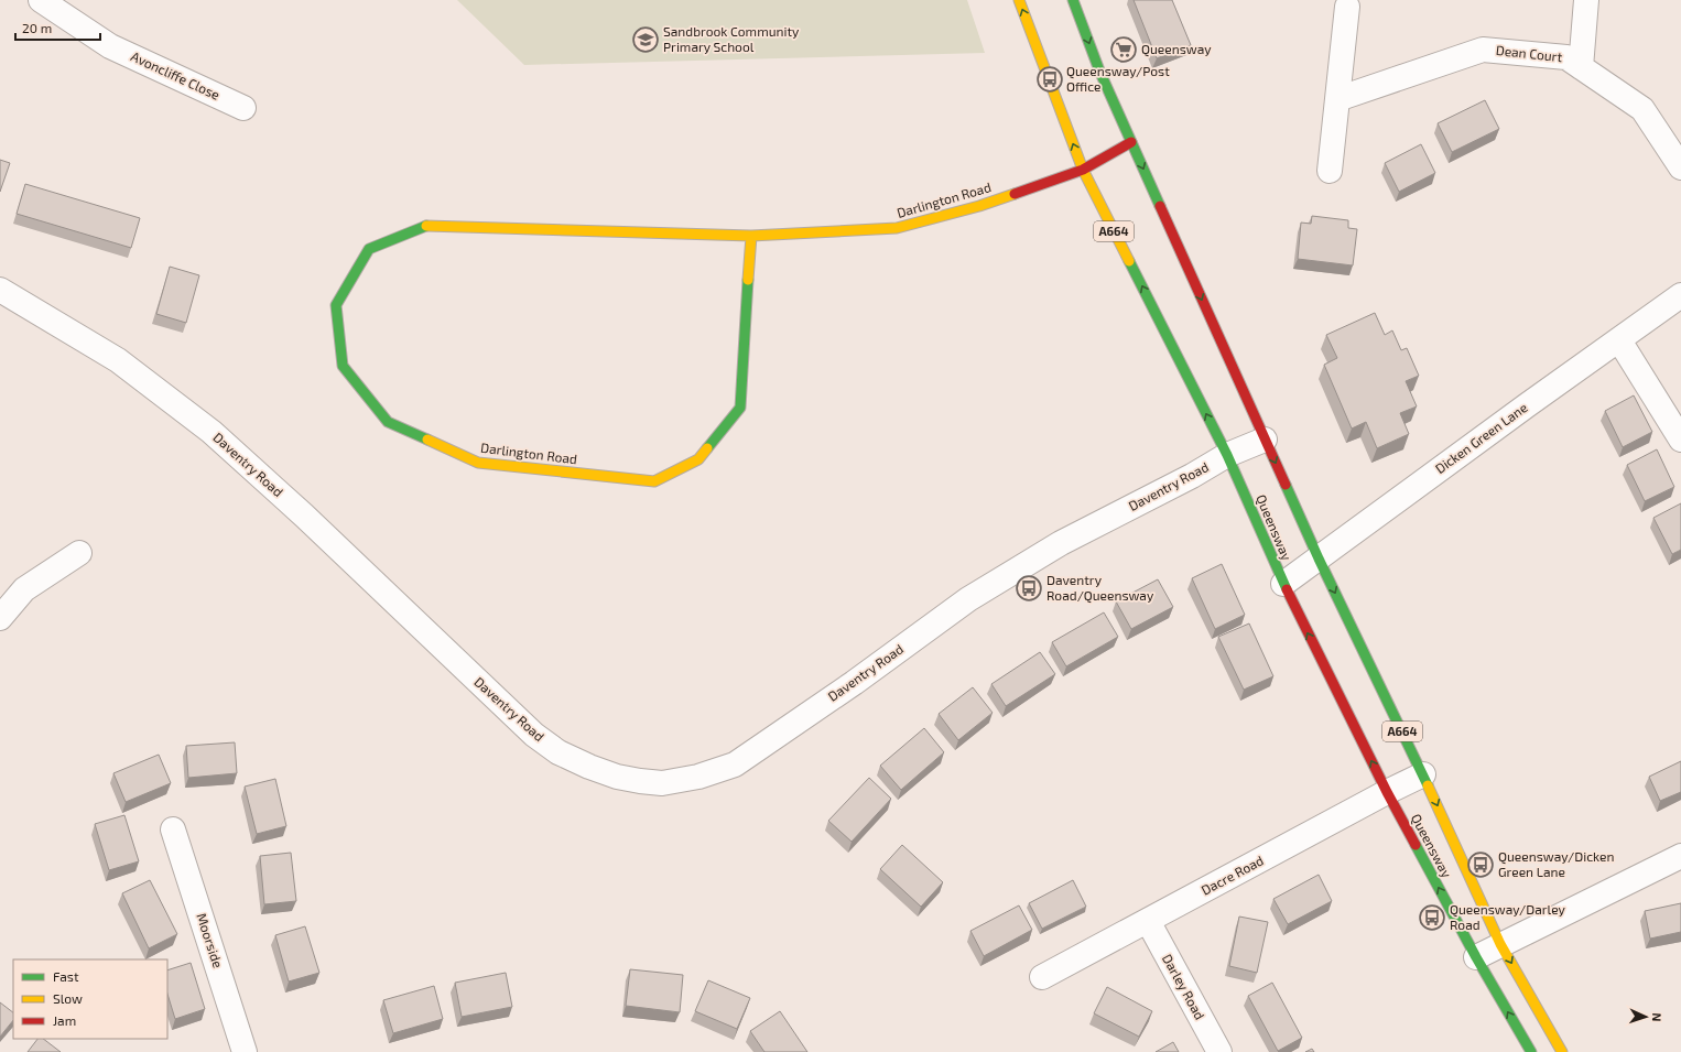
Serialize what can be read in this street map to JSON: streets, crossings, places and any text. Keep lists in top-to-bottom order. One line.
{"streets":{"main road":["Darlington Road","A664","Queensway"],"street":["Dean Court","Avoncliffe Close","Dicken Green Lane","Daventry Road","Dacre Road","Moorside","Darley Road"]},"crossings":[["Darlington Road","Queensway"],["Dicken Green Lane","Queensway"],["Daventry Road","Queensway"],["Queensway","Dacre Road"],["Dacre Road","Darley Road"]],"places":{"school or university":["Sandbrook Community Primary School"],"supermarket":["Queensway"],"bus stop":["Queensway/Post Office","Daventry Road/Queensway","Queensway/Dicken Green Lane","Queensway/Darley Road"]},"legend":["Fast","Slow","Jam"],"scale_bar":"20 m","north":"right"}
